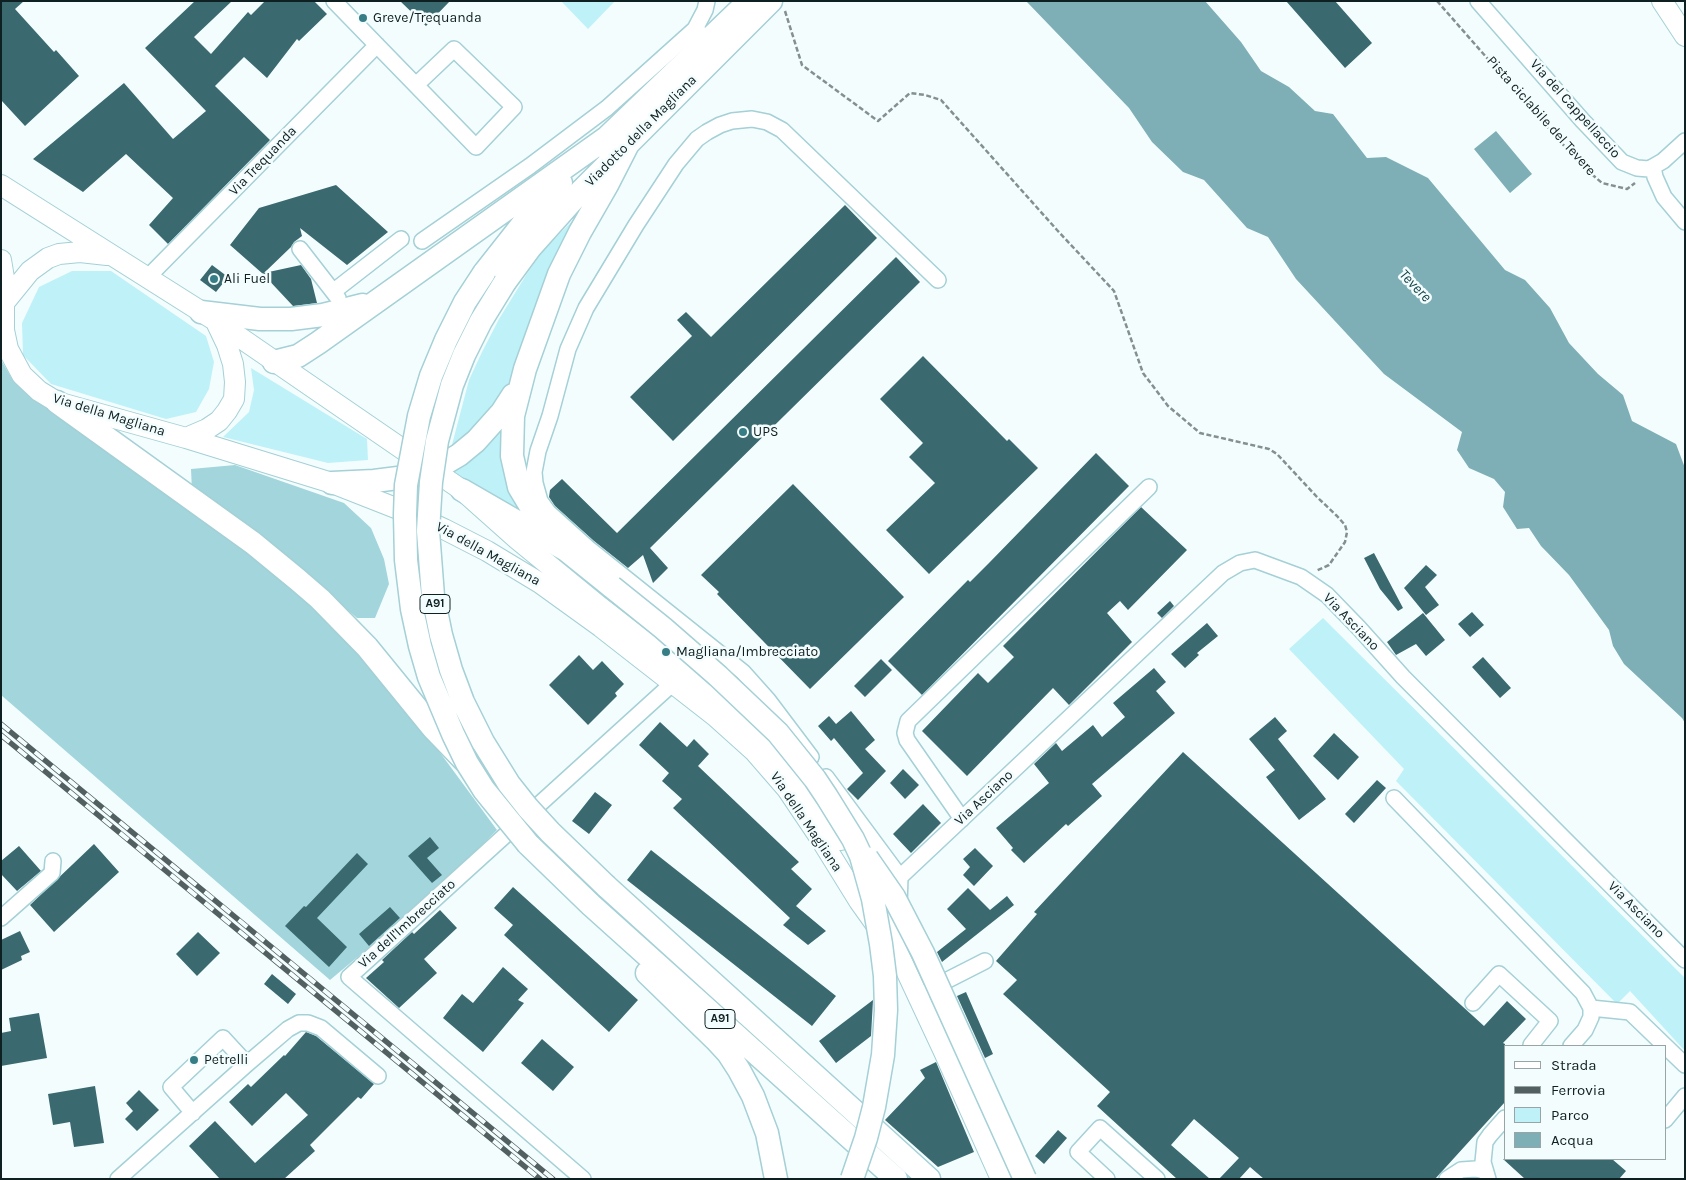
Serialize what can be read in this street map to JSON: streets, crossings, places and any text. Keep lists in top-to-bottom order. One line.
{"streets":{"highway":["Viadotto della Magliana","A91"],"main road":["Via della Magliana"],"street":["Via del Cappellaccio","Via Trequanda","Via Asciano","Via dell'Imbrecciato"],"path":["Pista ciclabile del Tevere"]},"crossings":[["Via del Cappellaccio","Pista ciclabile del Tevere"],["Viadotto della Magliana","A91"],["Via Trequanda","Via della Magliana"],["Via della Magliana","Via Asciano"],["Via della Magliana","Via dell'Imbrecciato"]],"water":["Tevere"],"places":["Greve/Trequanda","Ali Fuel","UPS","Magliana/Imbrecciato","Petrelli"],"legend":["Strada","Ferrovia","Parco","Acqua"]}
